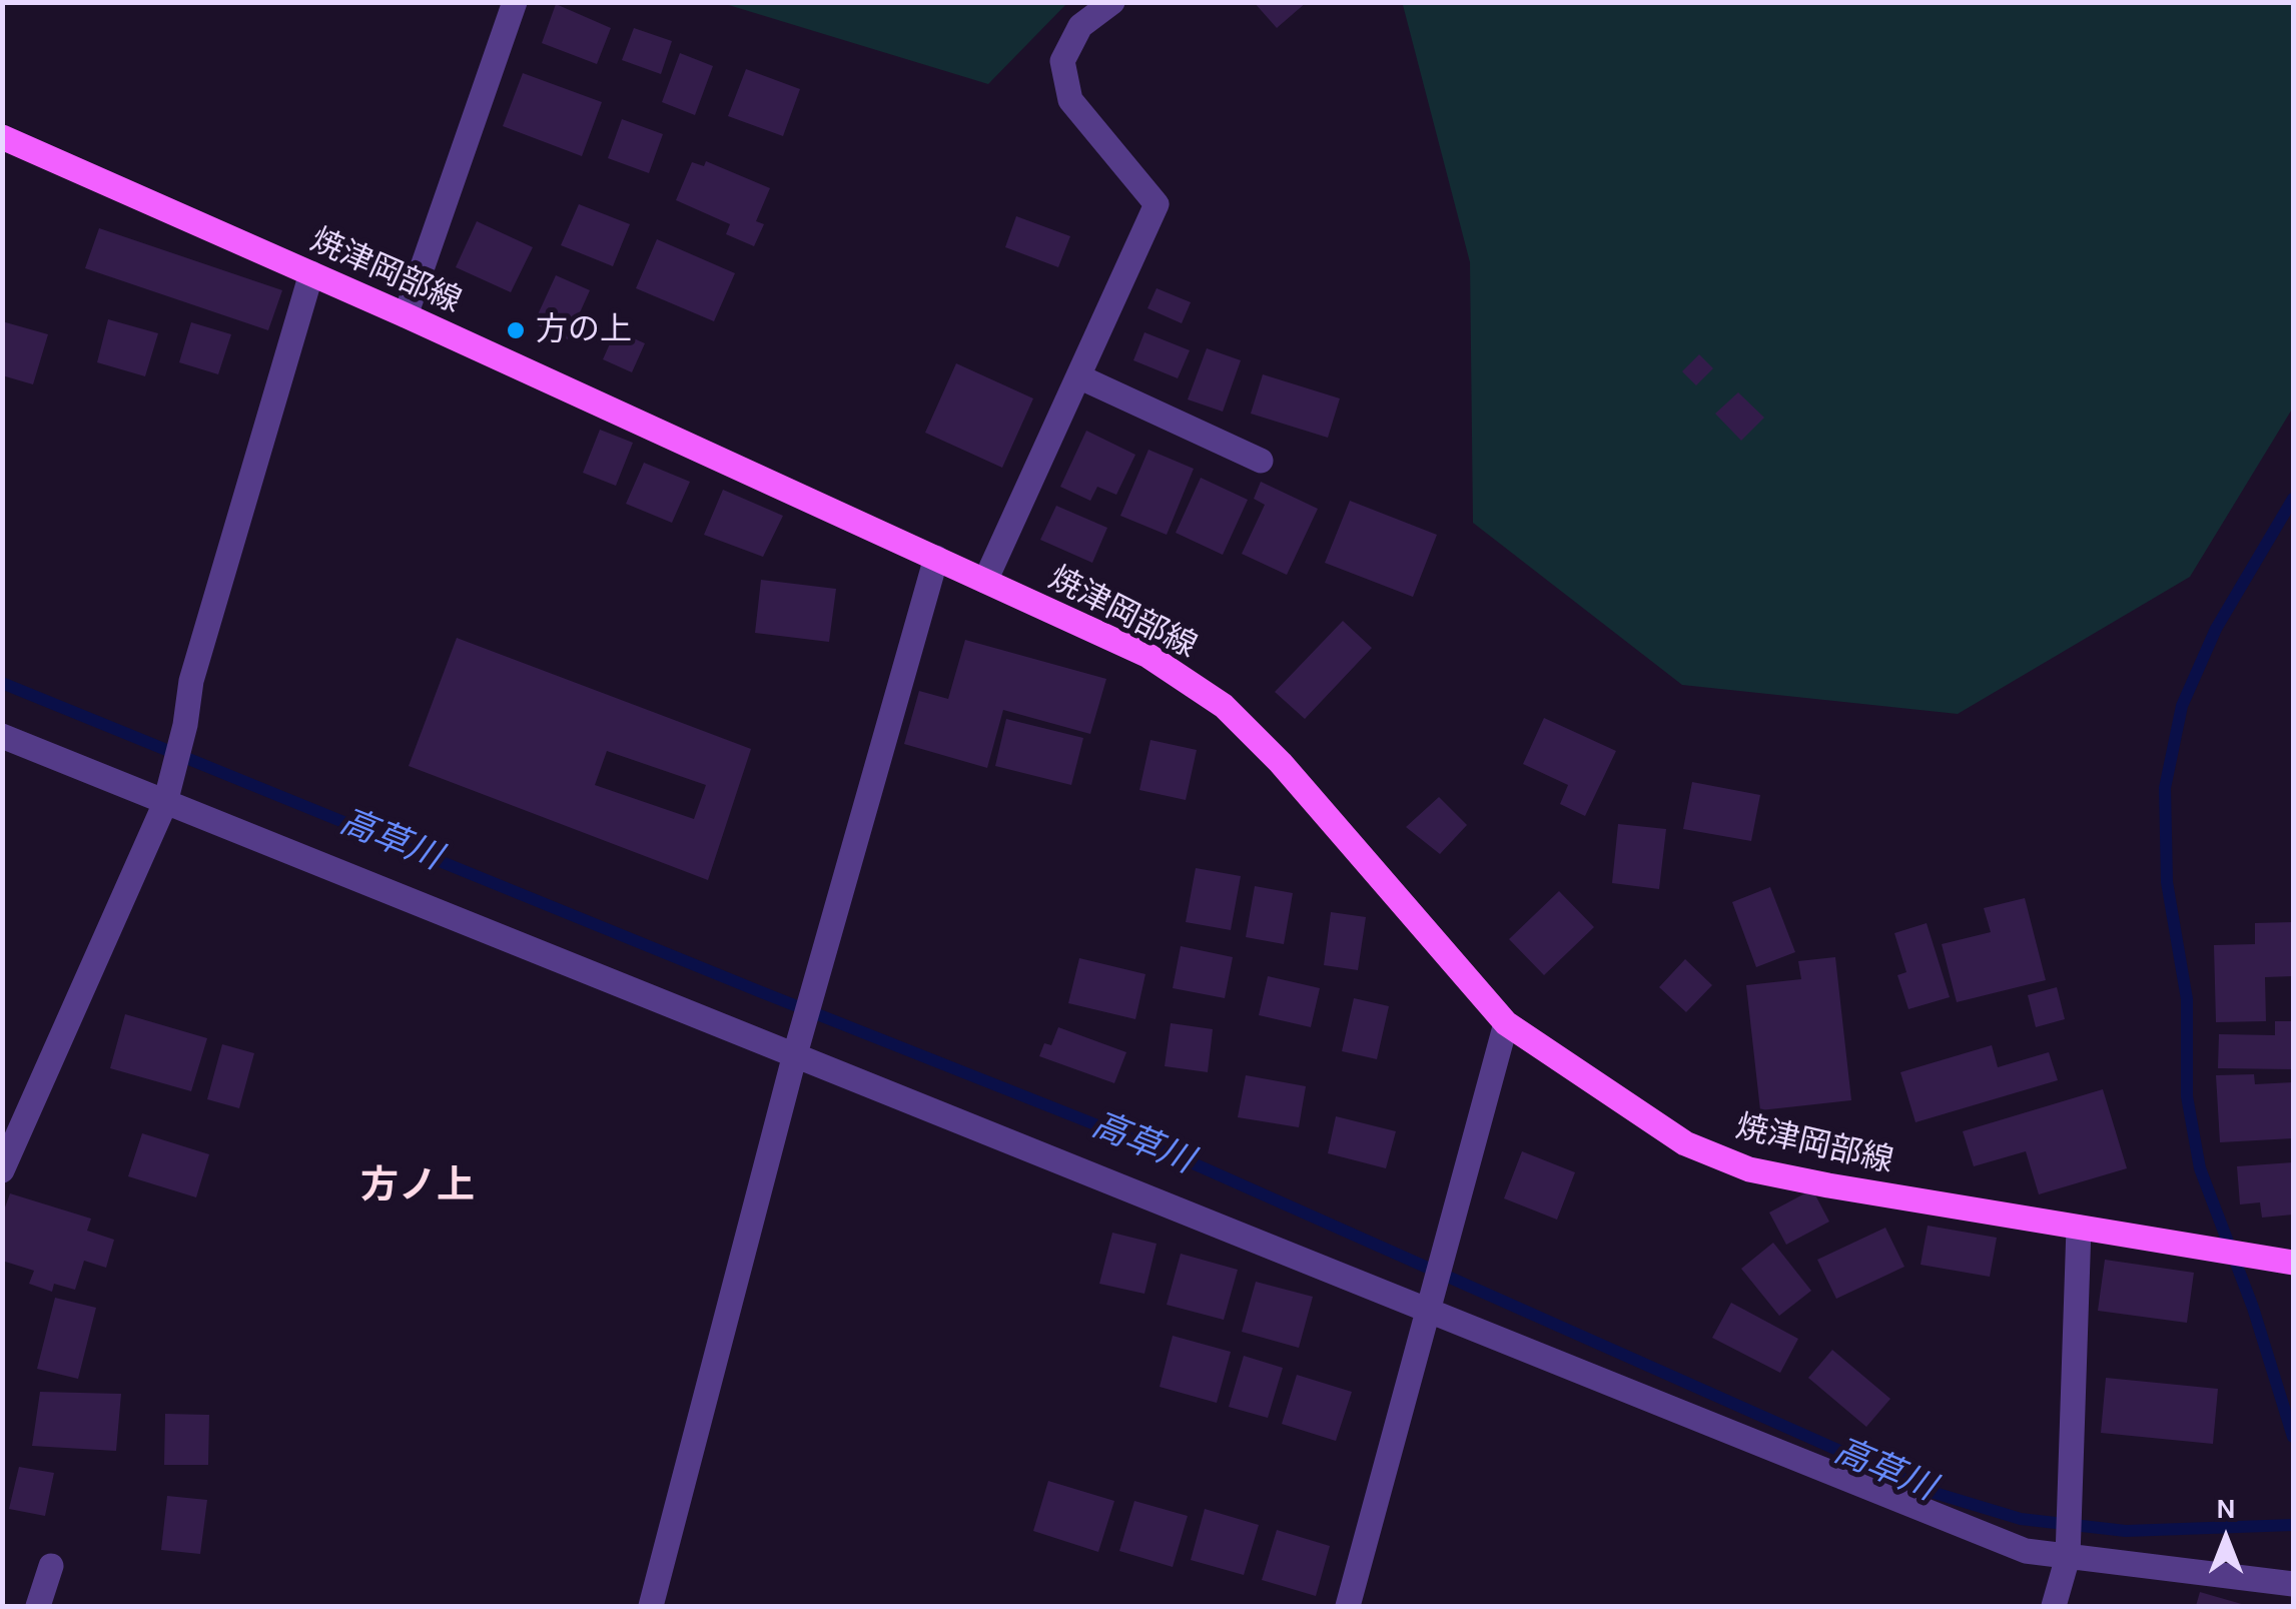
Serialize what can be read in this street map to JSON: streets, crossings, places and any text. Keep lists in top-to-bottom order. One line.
{"streets":{"main road":["焼津岡部線"]},"districts":["方ノ上"],"water":["高草川"],"places":["方の上"],"north":"top"}
